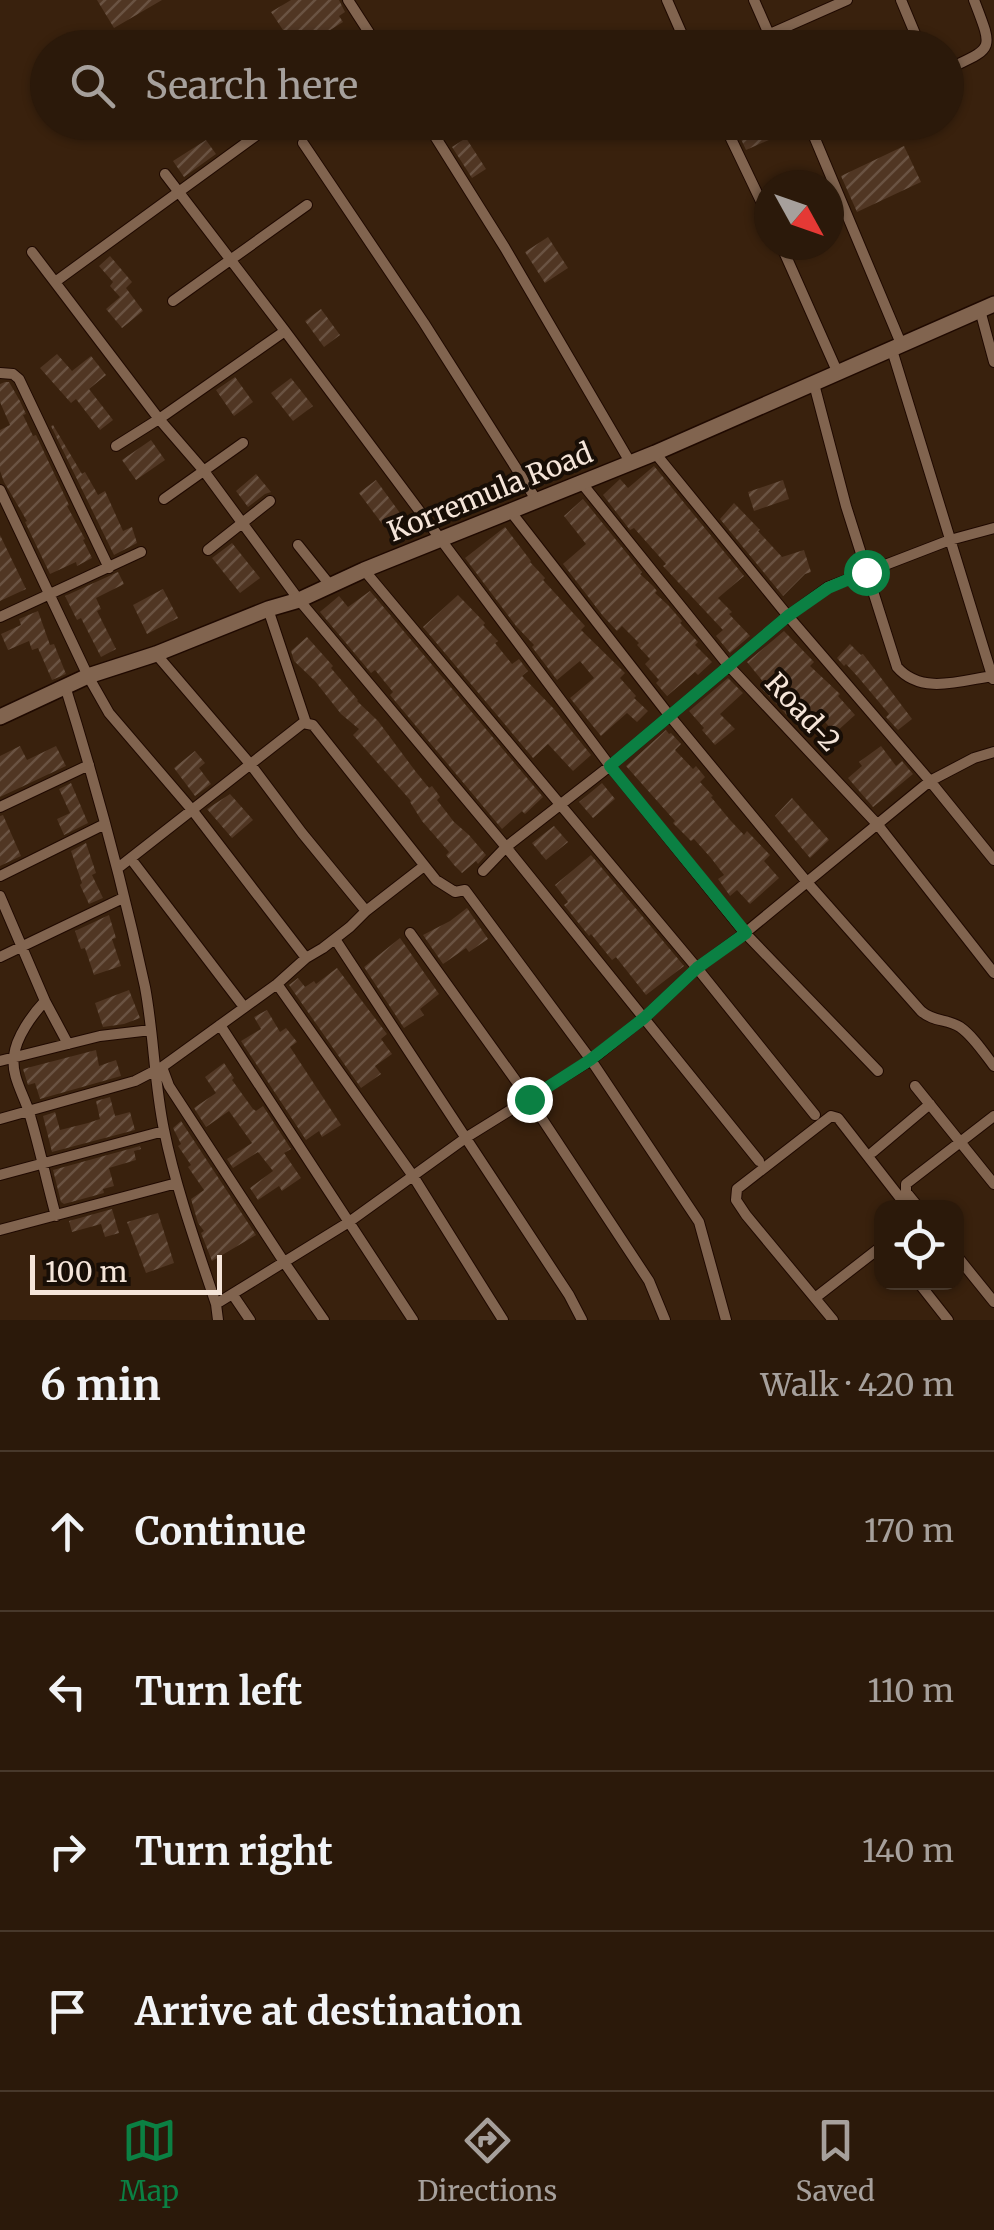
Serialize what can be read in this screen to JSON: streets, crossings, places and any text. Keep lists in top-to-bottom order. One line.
{"streets":{"street":["Korremula Road","Road-2"]},"crossings":[["Korremula Road","Road-2"]],"scale_bar":"100 m","north":"bottom right","page":{"search":"Search here","scale":"100 m","heading":["6 min","Walk · 420 m"],"list":[["Continue","170 m"],["Turn left","110 m"],["Turn right","140 m"],"Arrive at destination"],"nav":["Map","Directions","Saved"]}}
